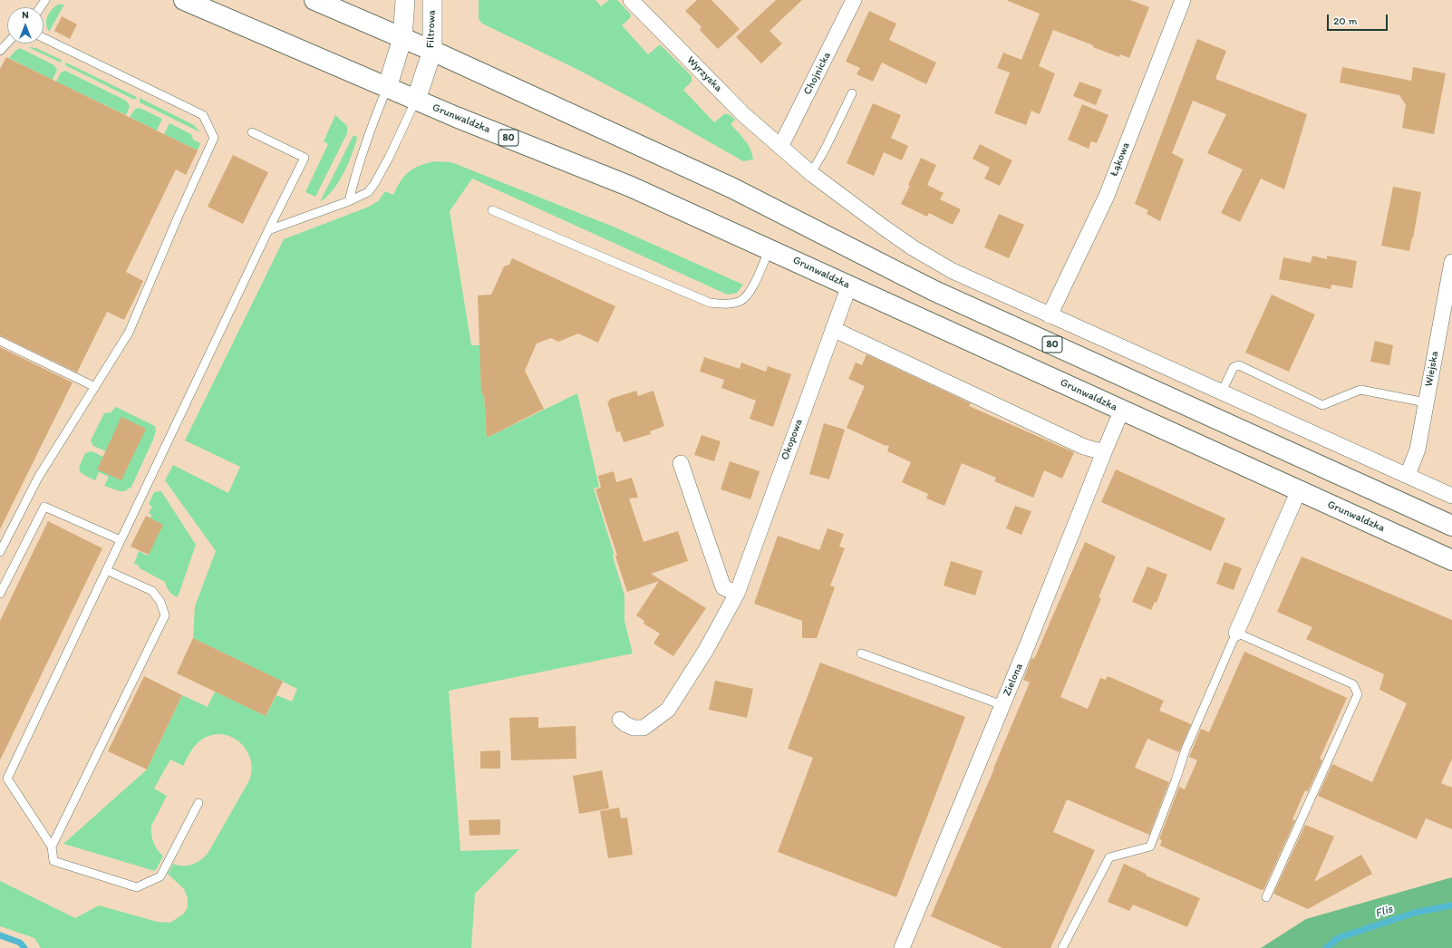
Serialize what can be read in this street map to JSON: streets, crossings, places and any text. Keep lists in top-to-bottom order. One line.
{"streets":{"main road":["Grunwaldzka","80"],"street":["Filtrowa","Chojnicka","Wyrzyska","Łąkowa","Wiejska","Okopowa","Zielona"]},"crossings":[["Filtrowa","Grunwaldzka"],["Filtrowa","80"],["Chojnicka","Wyrzyska"],["Wyrzyska","Łąkowa"],["Wyrzyska","Wiejska"],["Grunwaldzka","Okopowa"],["Grunwaldzka","Zielona"]],"water":["Flis"],"scale_bar":"20 m","north":"top"}
